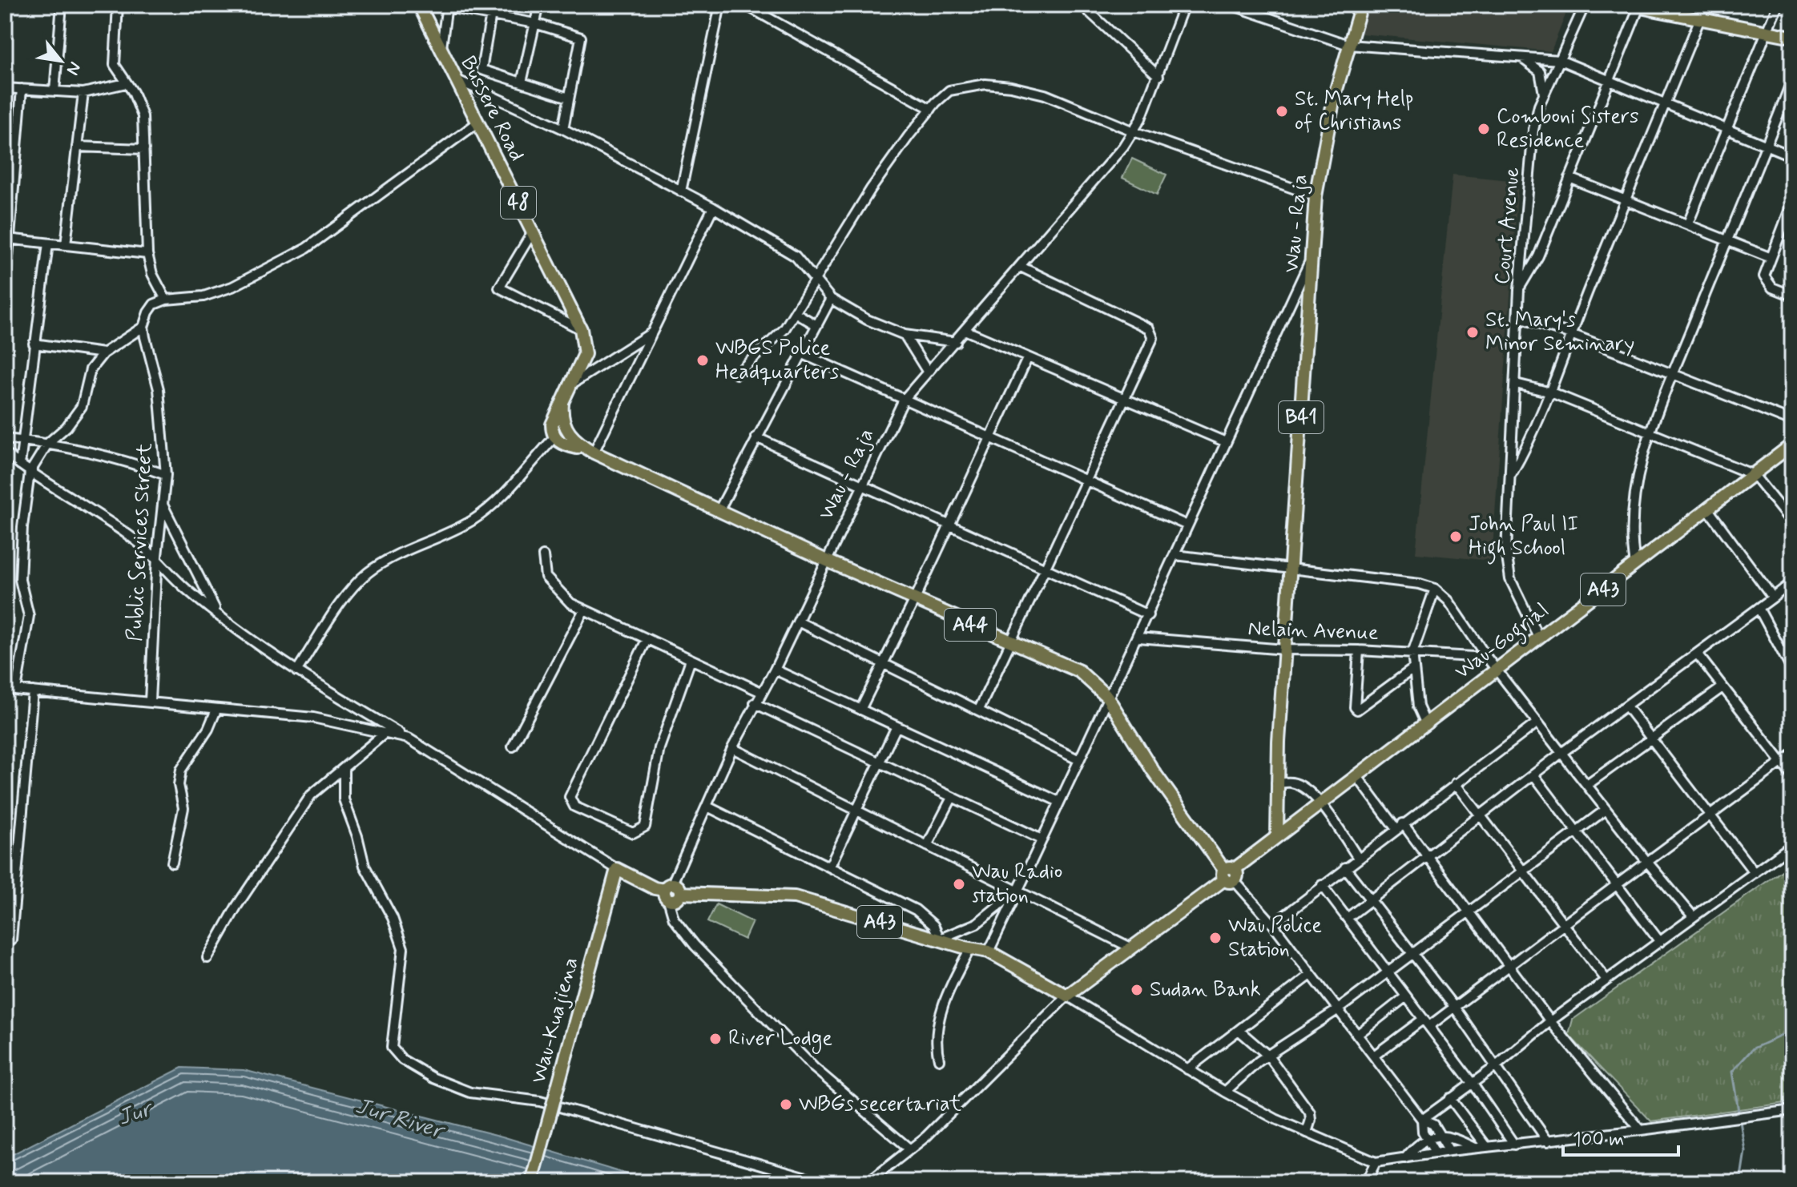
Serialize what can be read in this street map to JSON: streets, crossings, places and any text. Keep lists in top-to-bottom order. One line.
{"streets":{"main road":["Bussere Road","48","Wau - Raja","B41","A43","A44","Wau-Gogrial","Wau-Kuajiena"],"street":["Court Avenue","Public Services Street","Nelain Avenue"]},"crossings":[["Bussere Road","A44"],["Wau - Raja","A43"],["Wau - Raja","A44"],["Wau - Raja","Nelain Avenue"],["Wau - Raja","Wau-Gogrial"],["Court Avenue","Wau-Gogrial"],["A43","Wau-Gogrial"],["A43","Wau-Kuajiena"],["A44","Wau-Gogrial"]],"water":["Jur","Jur River"],"places":["St. Mary Help of Christians","Comboni Sisters Residence","St. Mary's Minor Seminary","WBGS Police Headquarters","John Paul II High School","Wau Radio station","Wau Police Station","Sudan Bank","River Lodge","WBGs secertariat"],"scale_bar":"100 m","north":"bottom right"}
